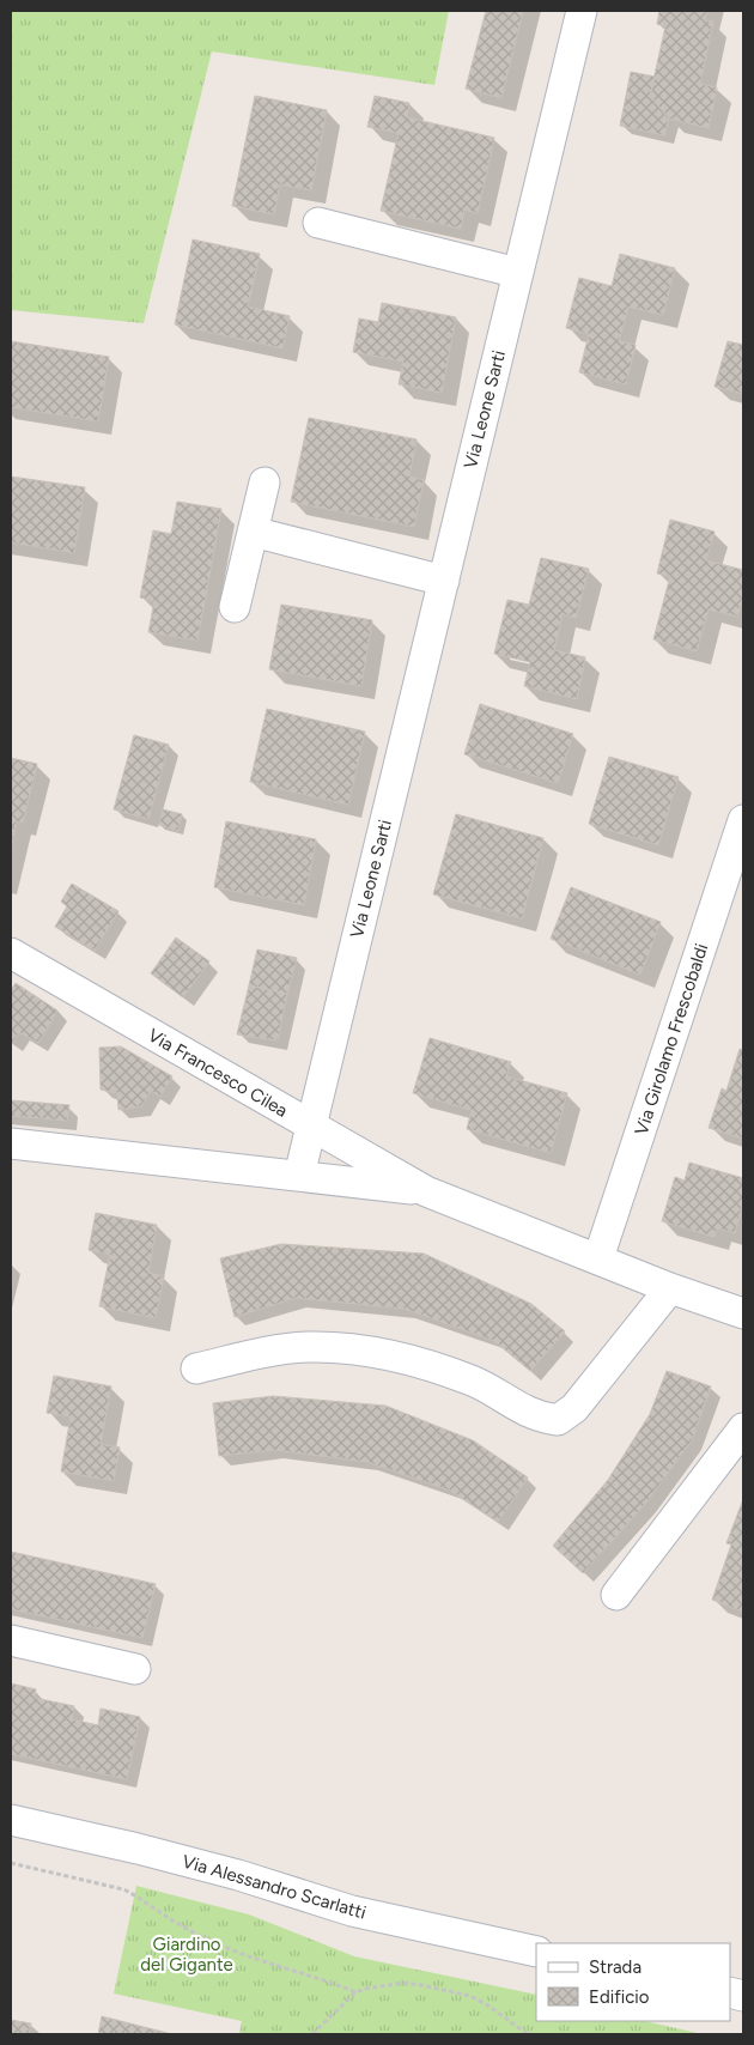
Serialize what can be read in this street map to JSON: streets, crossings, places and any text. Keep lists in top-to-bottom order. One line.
{"streets":{"street":["Via Leone Sarti","Via Girolamo Frescobaldi","Via Francesco Cilea","Via Alessandro Scarlatti"]},"crossings":[["Via Leone Sarti","Via Francesco Cilea"],["Via Girolamo Frescobaldi","Via Francesco Cilea"]],"parks":["Giardino del Gigante"],"legend":["Strada","Edificio"]}
